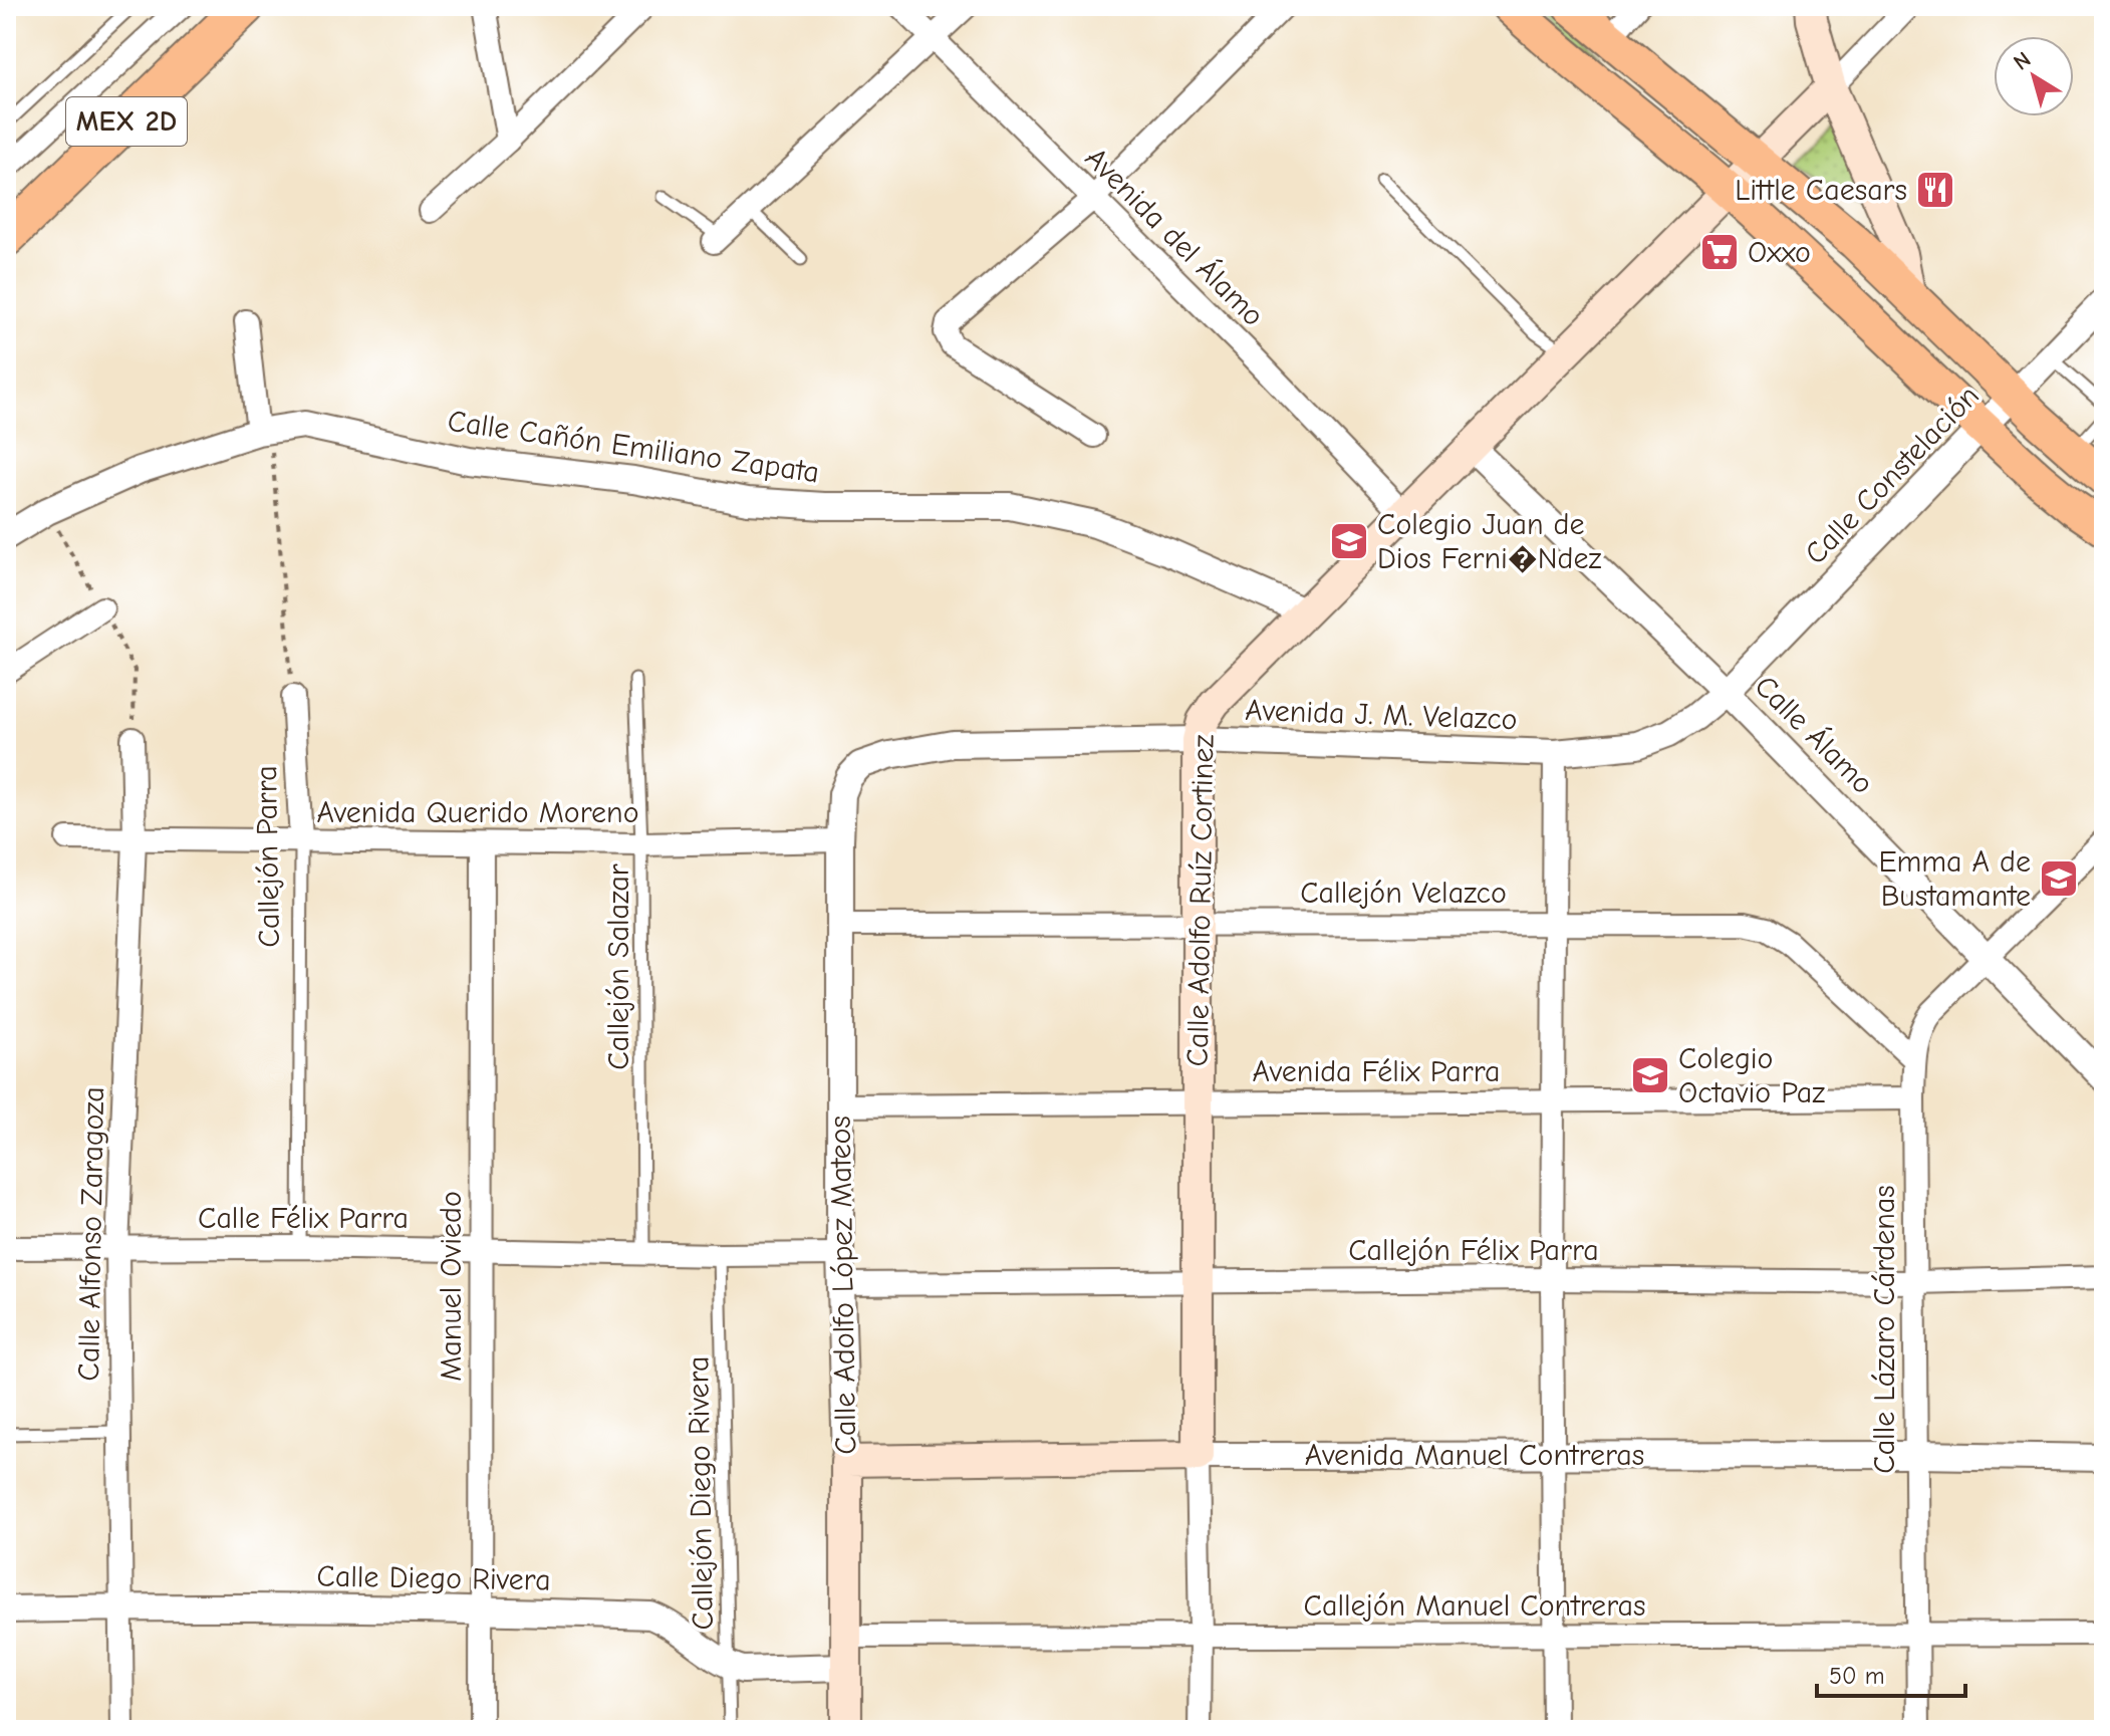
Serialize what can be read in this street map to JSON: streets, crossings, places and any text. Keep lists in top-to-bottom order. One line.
{"streets":{"highway":["MEX 2D"],"main road":["Calle Adolfo Ruíz Cortinez","Calle Adolfo López Mateos","Avenida Manuel Contreras"],"street":["Avenida del Álamo","Calle Cañón Emiliano Zapata","Calle Constelación","Avenida J. M. Velazco","Calle Álamo","Avenida Querido Moreno","Callejón Parra","Callejón Velazco","Avenida Félix Parra","Calle Félix Parra","Calle Alfonso Zaragoza","Callejón Félix Parra","Manuel Oviedo","Calle Lázaro Cárdenas","Calle Diego Rivera","Callejón Manuel Contreras"],"lane":["Callejón Salazar","Callejón Diego Rivera"]},"crossings":[["Avenida del Álamo","Calle Adolfo Ruíz Cortinez"],["Calle Cañón Emiliano Zapata","Calle Adolfo Ruíz Cortinez"],["Calle Constelación","Avenida J. M. Velazco"],["Calle Constelación","Calle Álamo"],["Avenida J. M. Velazco","Calle Álamo"],["Avenida J. M. Velazco","Avenida Querido Moreno"],["Avenida J. M. Velazco","Calle Adolfo Ruíz Cortinez"],["Avenida J. M. Velazco","Calle Adolfo López Mateos"],["Calle Álamo","Calle Adolfo Ruíz Cortinez"],["Calle Álamo","Calle Lázaro Cárdenas"],["Avenida Querido Moreno","Callejón Parra"],["Avenida Querido Moreno","Callejón Salazar"],["Avenida Querido Moreno","Calle Alfonso Zaragoza"],["Avenida Querido Moreno","Calle Adolfo López Mateos"],["Avenida Querido Moreno","Manuel Oviedo"],["Callejón Parra","Calle Félix Parra"],["Callejón Velazco","Calle Adolfo Ruíz Cortinez"],["Callejón Velazco","Calle Adolfo López Mateos"],["Callejón Velazco","Calle Lázaro Cárdenas"],["Calle Adolfo Ruíz Cortinez","Avenida Félix Parra"],["Calle Adolfo Ruíz Cortinez","Callejón Félix Parra"],["Calle Adolfo Ruíz Cortinez","Avenida Manuel Contreras"],["Calle Adolfo Ruíz Cortinez","Callejón Manuel Contreras"],["Callejón Salazar","Calle Félix Parra"],["Avenida Félix Parra","Calle Adolfo López Mateos"],["Avenida Félix Parra","Calle Lázaro Cárdenas"],["Calle Félix Parra","Calle Alfonso Zaragoza"],["Calle Félix Parra","Calle Adolfo López Mateos"],["Calle Félix Parra","Manuel Oviedo"],["Calle Félix Parra","Callejón Diego Rivera"],["Calle Alfonso Zaragoza","Calle Diego Rivera"],["Callejón Félix Parra","Calle Adolfo López Mateos"],["Callejón Félix Parra","Calle Lázaro Cárdenas"],["Calle Adolfo López Mateos","Avenida Manuel Contreras"],["Calle Adolfo López Mateos","Callejón Manuel Contreras"],["Manuel Oviedo","Calle Diego Rivera"],["Calle Lázaro Cárdenas","Avenida Manuel Contreras"],["Calle Lázaro Cárdenas","Callejón Manuel Contreras"],["Callejón Diego Rivera","Calle Diego Rivera"]],"places":{"restaurant":["Little Caesars"],"supermarket":["Oxxo"],"school or university":["Colegio Juan de Dios Ferni�Ndez","Emma A de Bustamante","Colegio Octavio Paz"]},"scale_bar":"50 m","north":"top left"}
